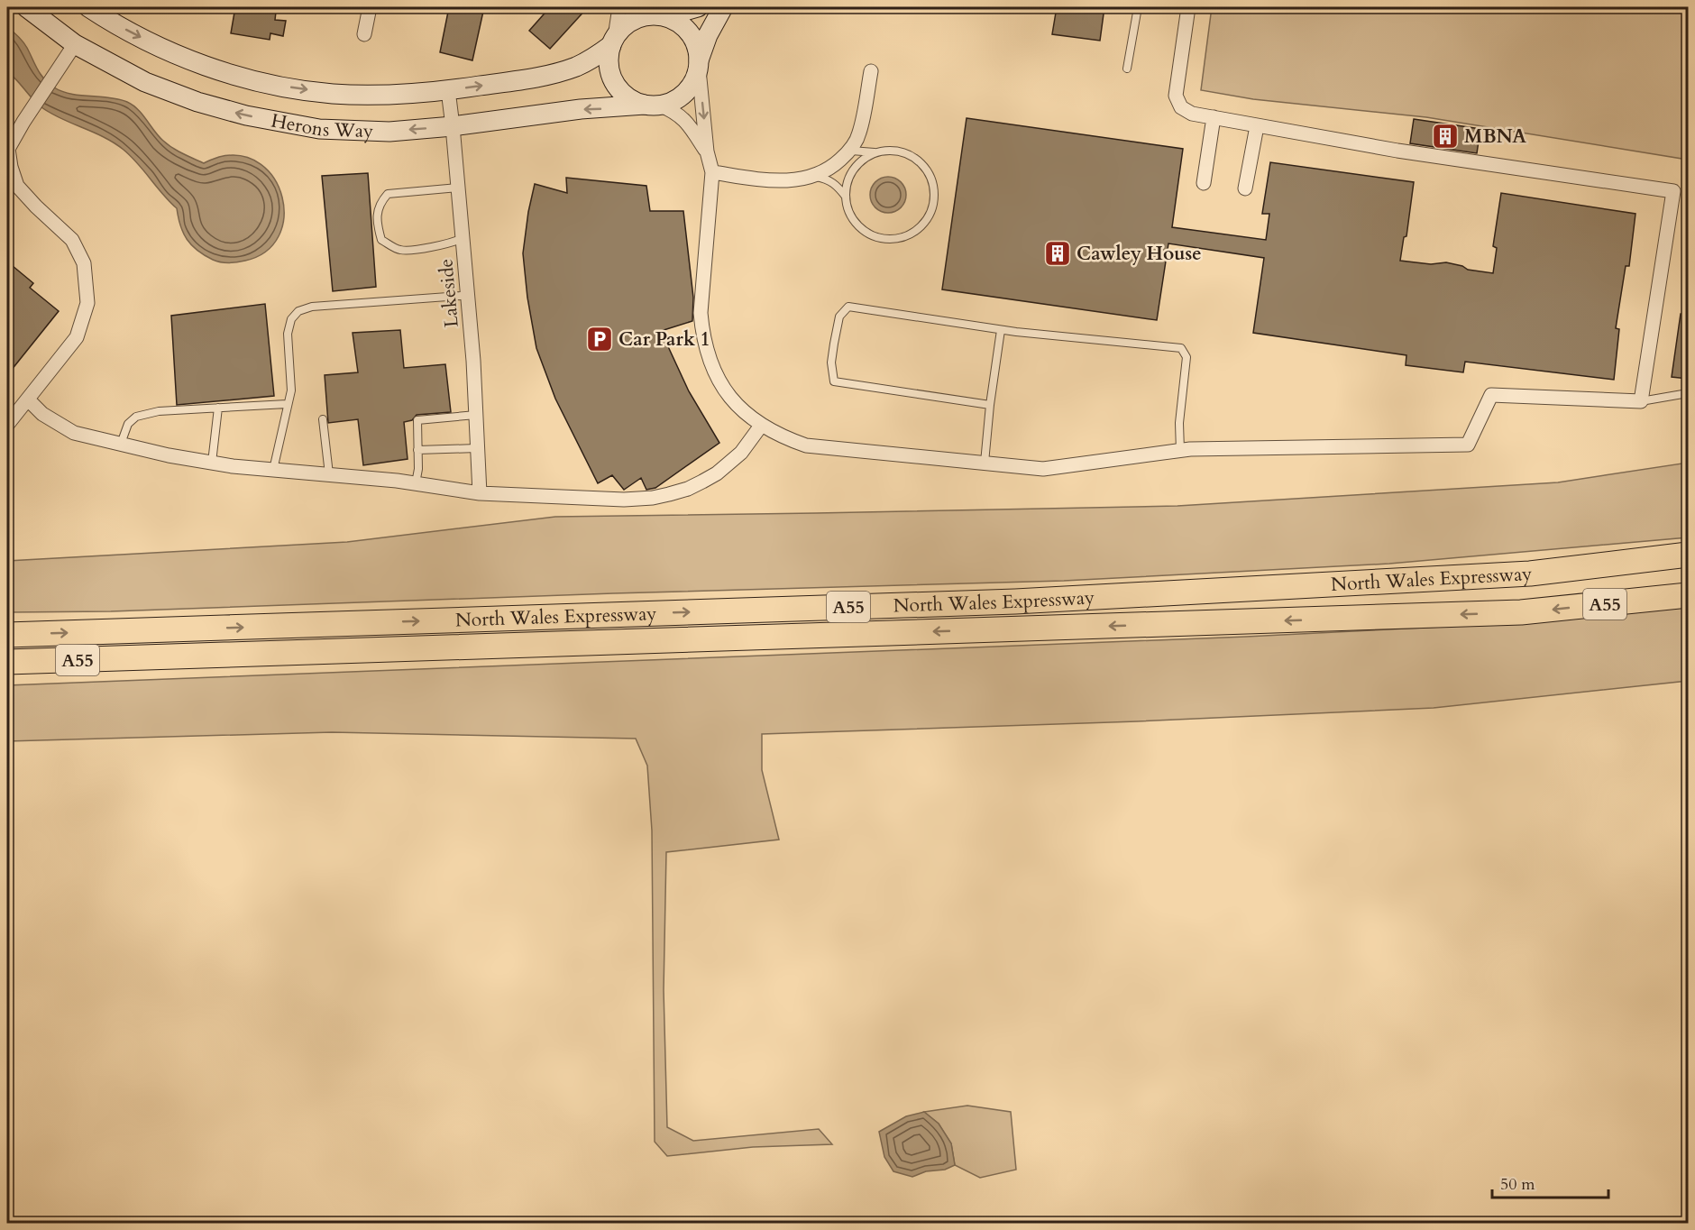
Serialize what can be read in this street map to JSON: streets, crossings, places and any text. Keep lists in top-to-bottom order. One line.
{"streets":{"highway":["North Wales Expressway","A55"],"street":["Herons Way","Lakeside"]},"crossings":[["Herons Way","Lakeside"]],"places":{"building":["MBNA","Cawley House"],"parking":["Car Park 1"]},"scale_bar":"50 m"}
